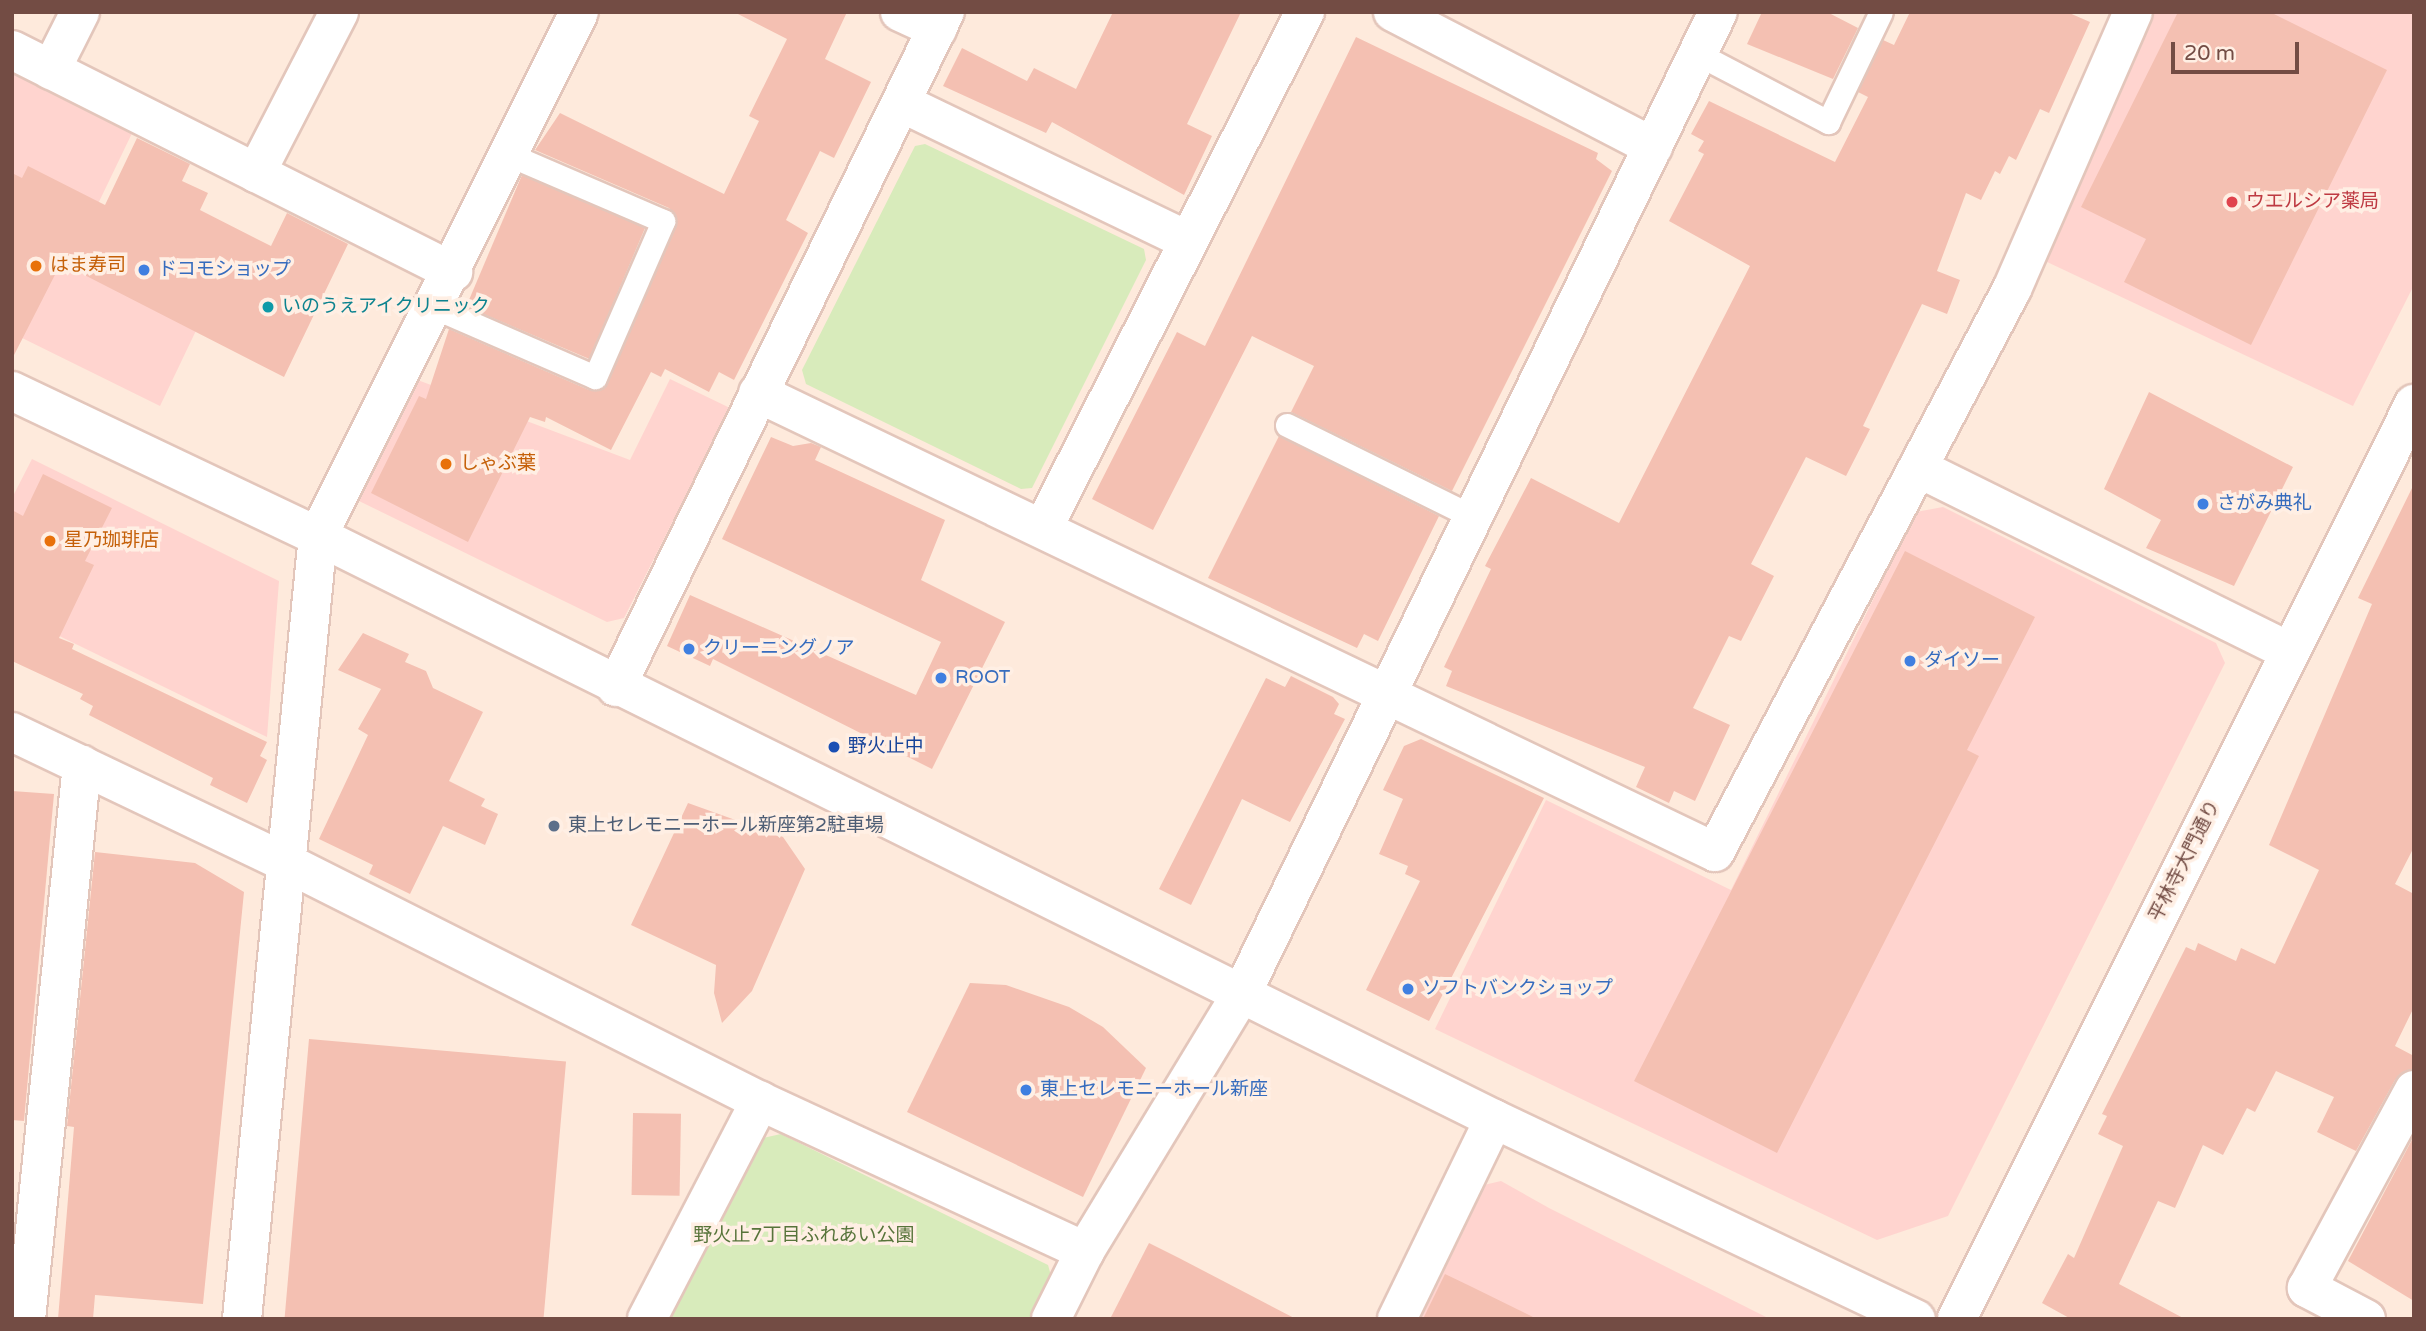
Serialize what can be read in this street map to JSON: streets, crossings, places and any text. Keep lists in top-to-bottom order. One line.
{"streets":{"street":["平林寺大門通り"]},"parks":["野火止7丁目ふれあい公園"],"places":["ウエルシア薬局","はま寿司","ドコモショップ","いのうえアイクリニック","しゃぶ葉","さがみ典礼","星乃珈琲店","クリーニングノア","ダイソー","ROOT","野火止中","東上セレモニーホール新座第2駐車場","ソフトバンクショップ","東上セレモニーホール新座"],"scale_bar":"20 m"}
